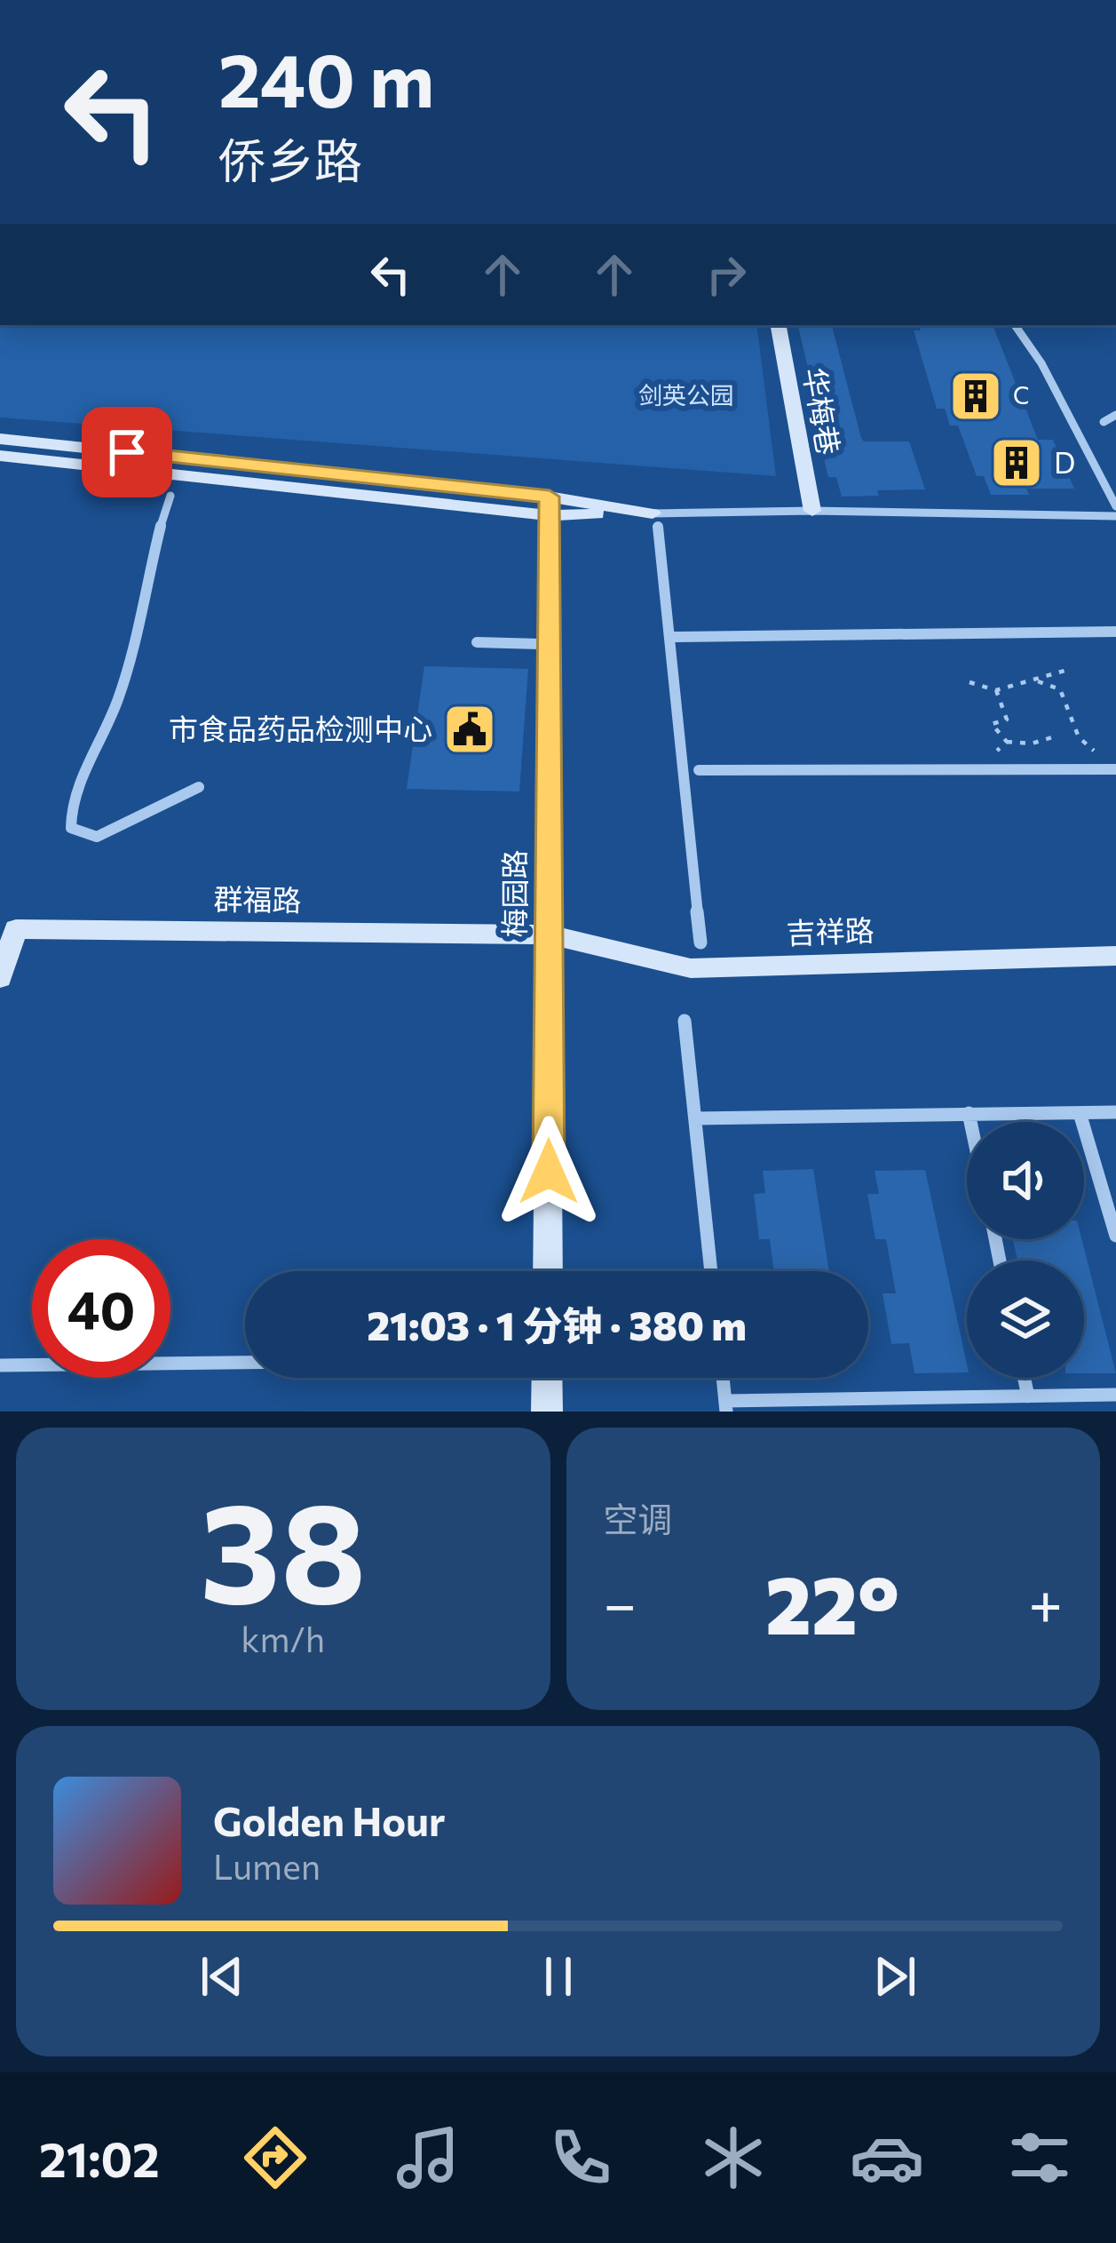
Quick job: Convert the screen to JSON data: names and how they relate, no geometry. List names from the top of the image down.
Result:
{
  "streets": {
    "street": [
      "华梅巷",
      "梅园路",
      "群福路",
      "吉祥路"
    ]
  },
  "crossings": [
    ["梅园路", "群福路"],
    ["梅园路", "吉祥路"],
    ["群福路", "吉祥路"]
  ],
  "parks": ["剑英公园"],
  "places": {
    "building": ["C", "D"],
    "public building": ["市食品药品检测中心"]
  },
  "page": {
    "turn": ["240 m", "侨乡路"],
    "limit": "40",
    "trip": "21:03 · 1 分钟 · 380 m",
    "tile": [
      ["38", "km/h"],
      "空调"
    ],
    "heat": ["−", "22°", "+"],
    "song": ["Golden Hour", "Lumen"],
    "tabs": "21:02"
  }
}
